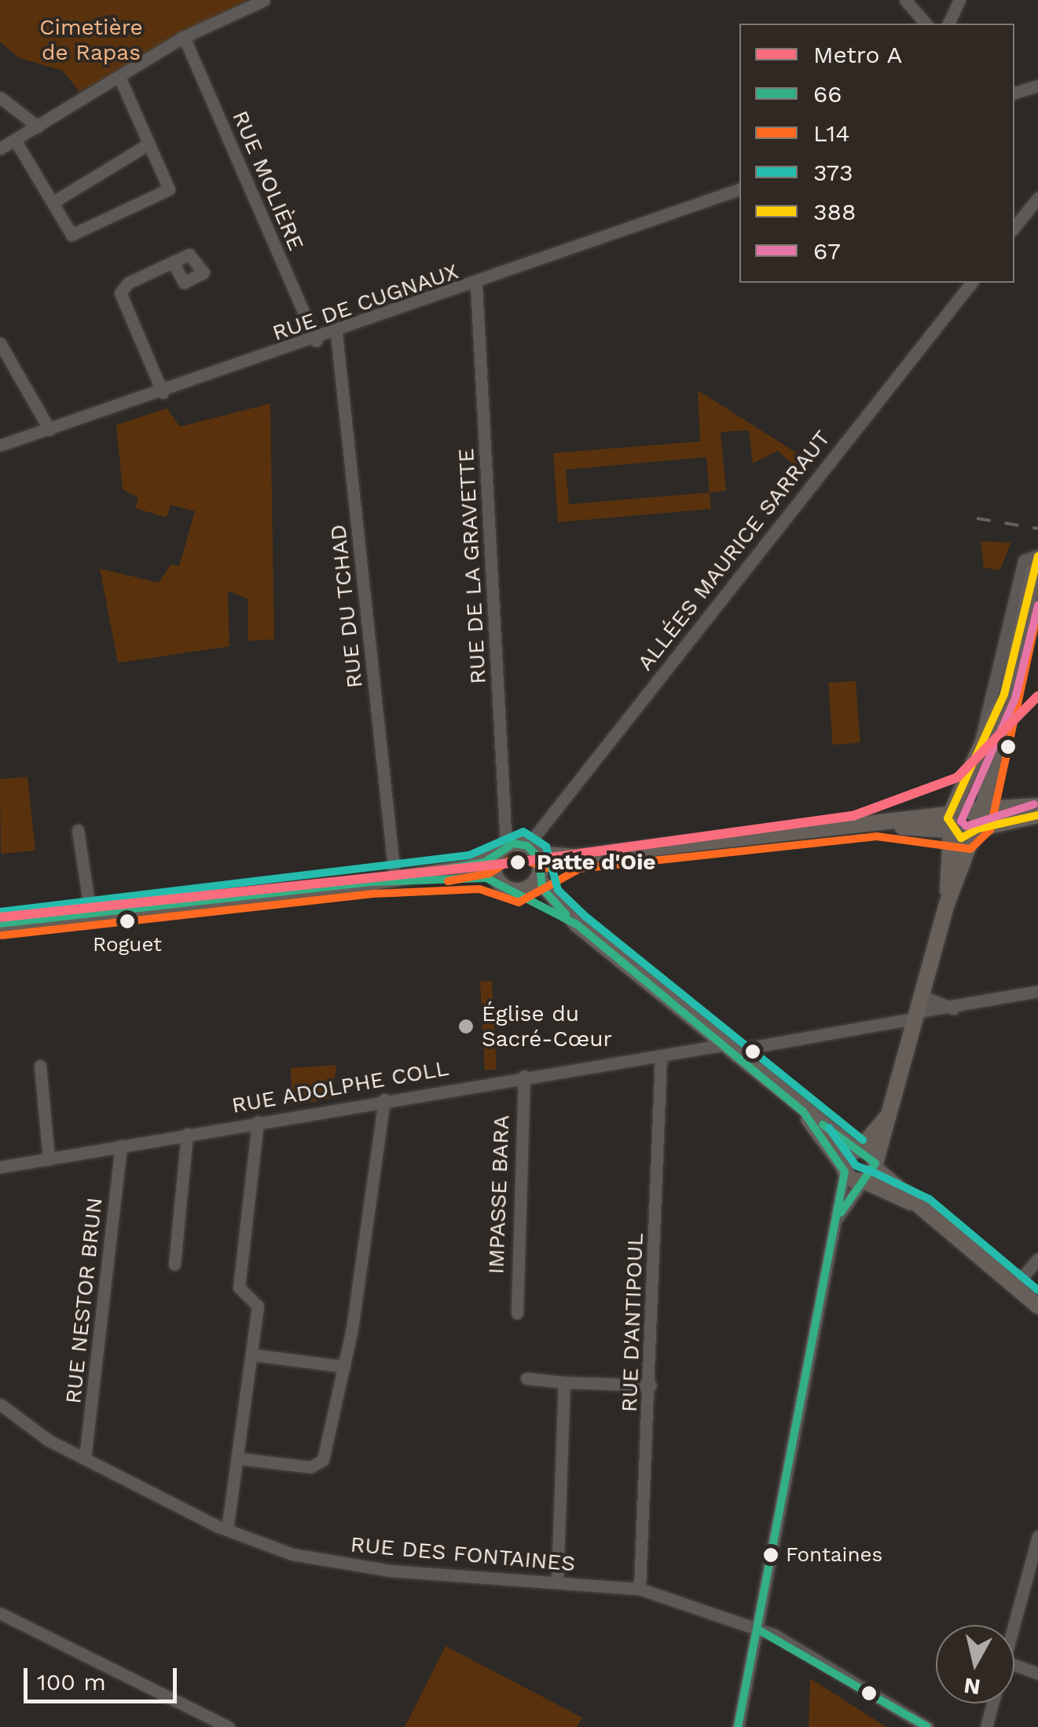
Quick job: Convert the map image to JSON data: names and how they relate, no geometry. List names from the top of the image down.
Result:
{
  "streets": {
    "street": [
      "RUE MOLIÈRE",
      "RUE DE CUGNAUX",
      "ALLÉES MAURICE SARRAUT",
      "RUE DE LA GRAVETTE",
      "RUE DU TCHAD",
      "RUE ADOLPHE COLL",
      "IMPASSE BARA",
      "RUE NESTOR BRUN",
      "RUE D'ANTIPOUL",
      "RUE DES FONTAINES"
    ]
  },
  "crossings": [
    ["RUE MOLIÈRE", "RUE DE CUGNAUX"],
    ["RUE DE CUGNAUX", "RUE DE LA GRAVETTE"],
    ["RUE DE CUGNAUX", "RUE DU TCHAD"],
    ["RUE ADOLPHE COLL", "IMPASSE BARA"],
    ["RUE ADOLPHE COLL", "RUE NESTOR BRUN"],
    ["RUE ADOLPHE COLL", "RUE D'ANTIPOUL"],
    ["RUE NESTOR BRUN", "RUE DES FONTAINES"],
    ["RUE D'ANTIPOUL", "RUE DES FONTAINES"]
  ],
  "parks": ["Cimetière de Rapas"],
  "places": [
    "Patte d'Oie",
    "Roguet",
    "Église du Sacré-Cœur",
    "Fontaines"
  ],
  "lines": [
    "transit line 388",
    "transit line 67",
    "transit line L14",
    "metro line A",
    "transit line 373",
    "transit line 66"
  ],
  "legend": [
    "Metro A",
    "66",
    "L14",
    "373",
    "388",
    "67"
  ],
  "scale_bar": "100 m",
  "north": "bottom"
}
